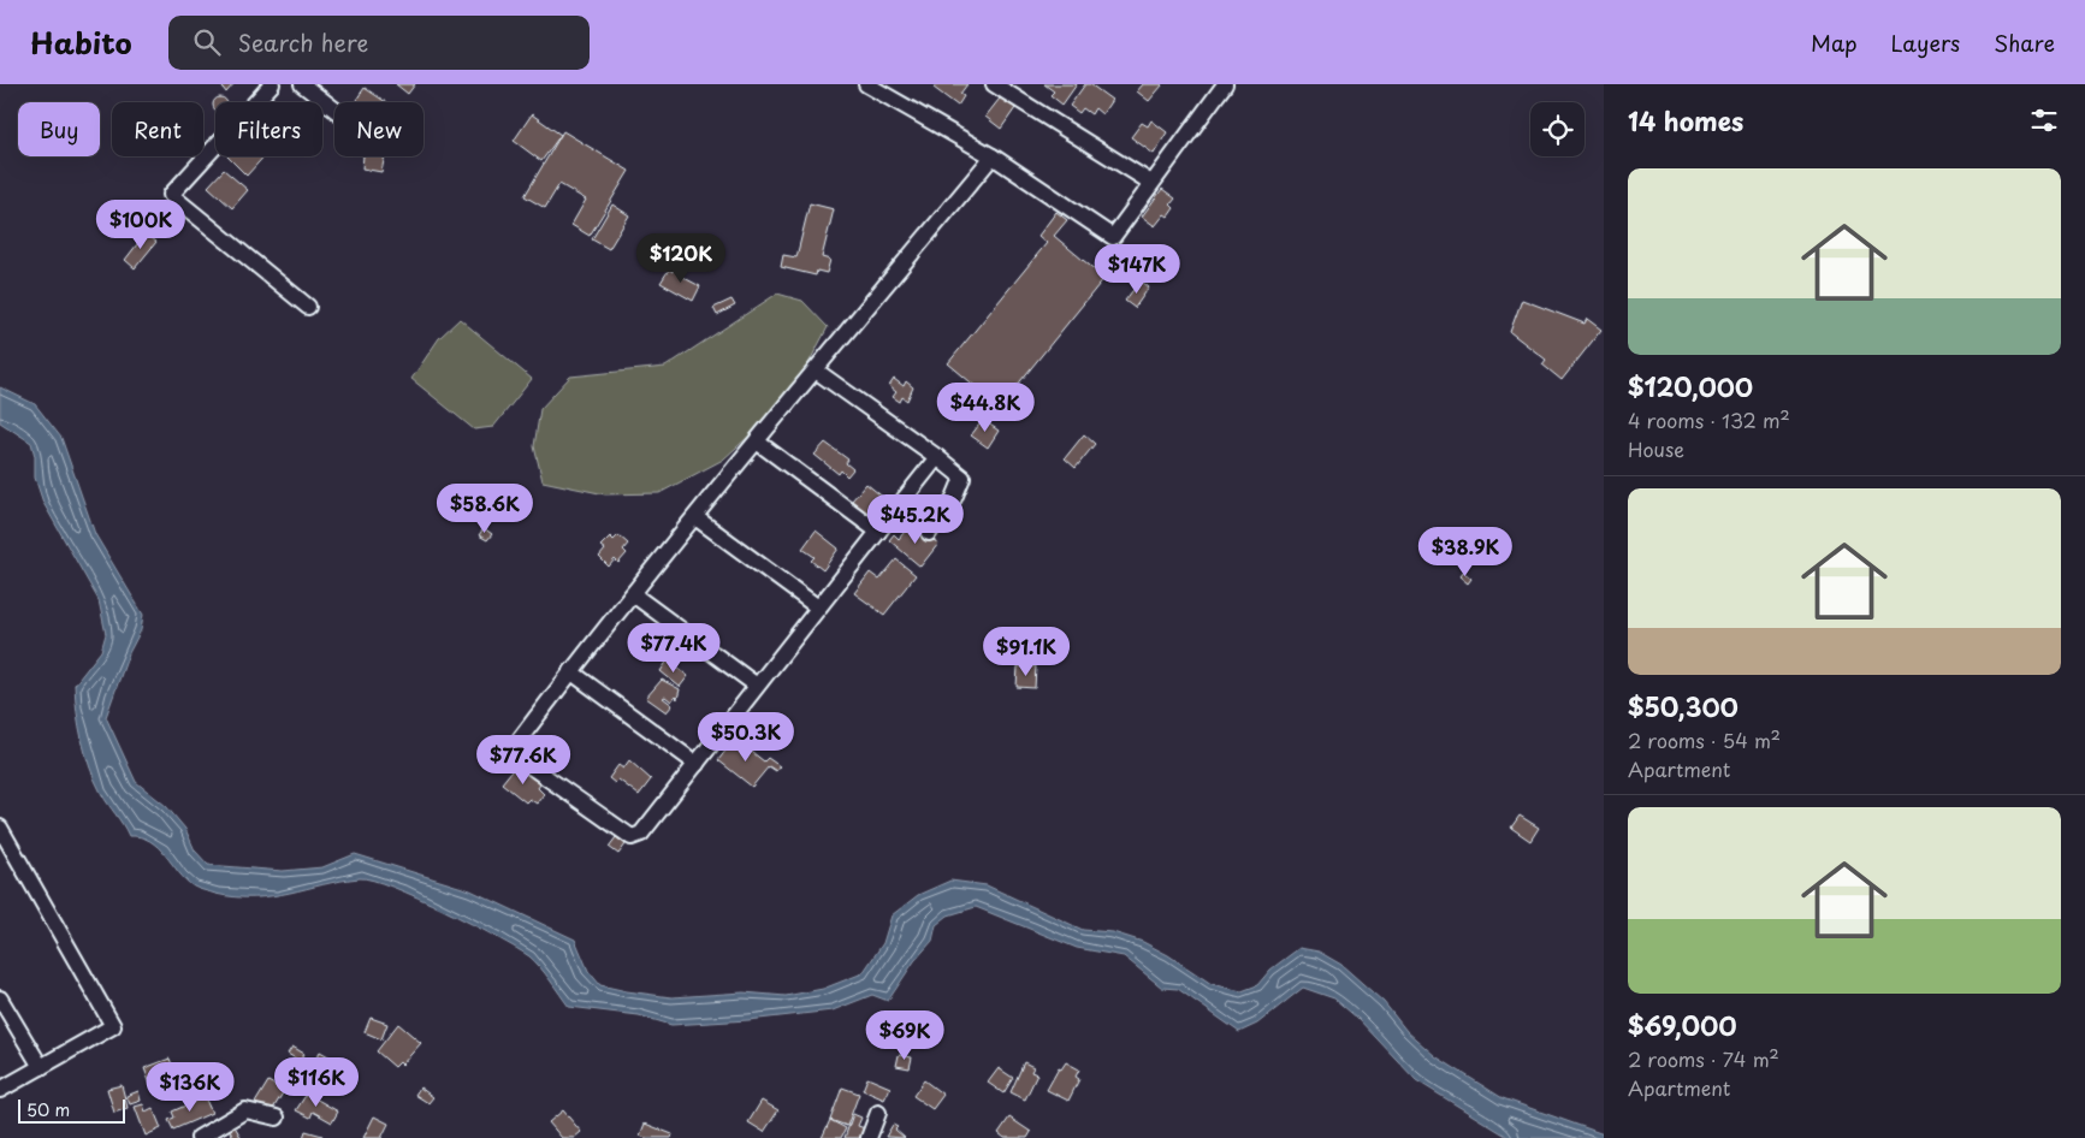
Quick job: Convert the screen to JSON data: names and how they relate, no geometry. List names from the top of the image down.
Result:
{
  "scale_bar": "50 m",
  "page": {
    "header": "Habito",
    "search": "Search here",
    "nav": ["Map", "Layers", "Share"],
    "heading": "14 homes",
    "chip": [
      "Buy",
      "Rent",
      "Filters",
      "New"
    ],
    "list": [
      {
        "name": "$120,000",
        "note": "4 rooms · 132 m² · House"
      },
      {
        "name": "$50,300",
        "note": "2 rooms · 54 m² · Apartment"
      },
      {
        "name": "$69,000",
        "note": "2 rooms · 74 m² · Apartment"
      }
    ],
    "price": [
      "$100K",
      "$120K",
      "$147K",
      "$44.8K",
      "$58.6K",
      "$45.2K",
      "$38.9K",
      "$77.4K",
      "$91.1K",
      "$50.3K",
      "$77.6K",
      "$69K",
      "$116K",
      "$136K"
    ],
    "scale": "50 m"
  }
}
